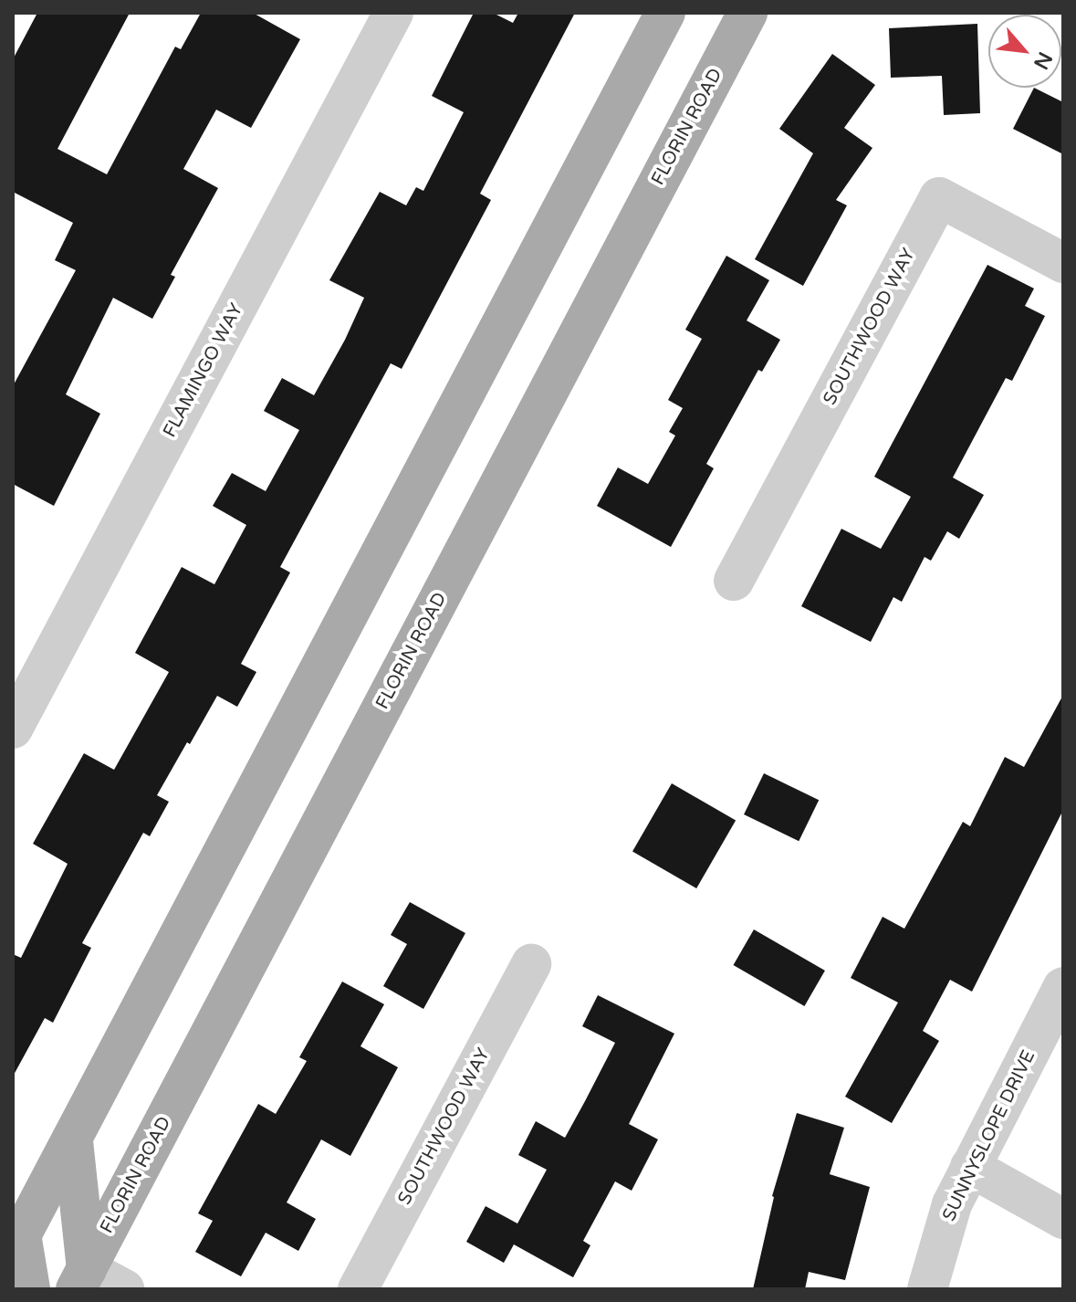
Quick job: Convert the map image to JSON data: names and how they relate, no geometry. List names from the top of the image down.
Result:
{
  "streets": {
    "main road": ["FLORIN ROAD"],
    "street": ["SOUTHWOOD WAY", "FLAMINGO WAY", "SUNNYSLOPE DRIVE"]
  },
  "north": "bottom right"
}
